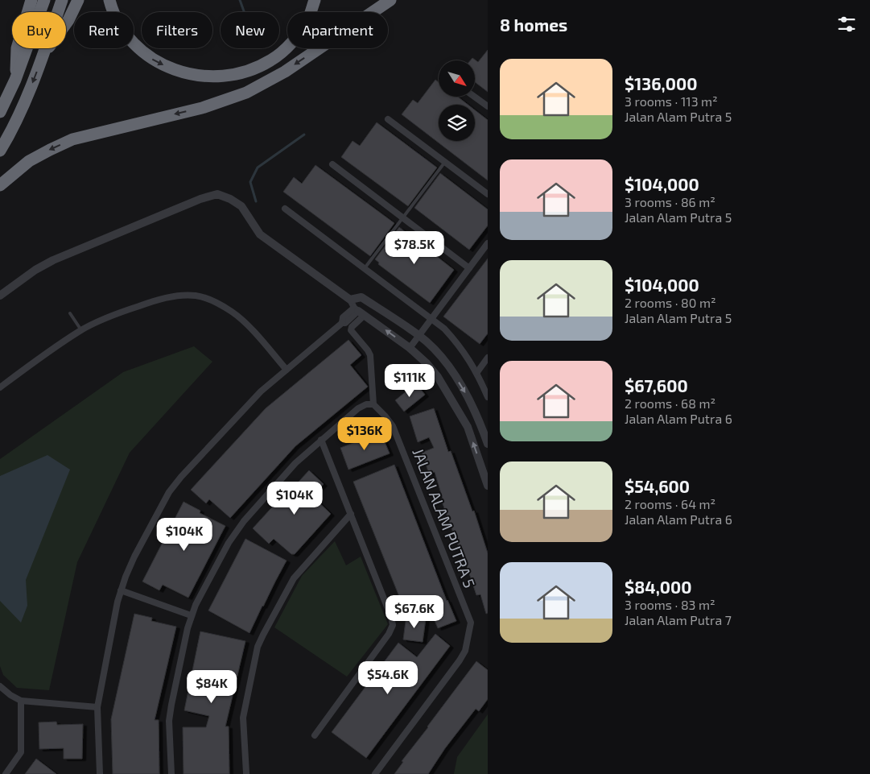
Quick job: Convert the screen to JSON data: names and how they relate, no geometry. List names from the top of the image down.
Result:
{
  "streets": {
    "street": ["JALAN ALAM PUTRA 5"]
  },
  "north": "bottom right",
  "page": {
    "heading": "8 homes",
    "chip": [
      "Buy",
      "Rent",
      "Filters",
      "New",
      "Apartment"
    ],
    "list": [
      {
        "name": "$136,000",
        "note": "3 rooms · 113 m² · Jalan Alam Putra 5"
      },
      {
        "name": "$104,000",
        "note": "3 rooms · 86 m² · Jalan Alam Putra 5"
      },
      {
        "name": "$104,000",
        "note": "2 rooms · 80 m² · Jalan Alam Putra 5"
      },
      {
        "name": "$67,600",
        "note": "2 rooms · 68 m² · Jalan Alam Putra 6"
      },
      {
        "name": "$54,600",
        "note": "2 rooms · 64 m² · Jalan Alam Putra 6"
      },
      {
        "name": "$84,000",
        "note": "3 rooms · 83 m² · Jalan Alam Putra 7"
      }
    ],
    "price": [
      "$78.5K",
      "$111K",
      "$136K",
      "$104K",
      "$104K",
      "$67.6K",
      "$54.6K",
      "$84K"
    ]
  }
}
